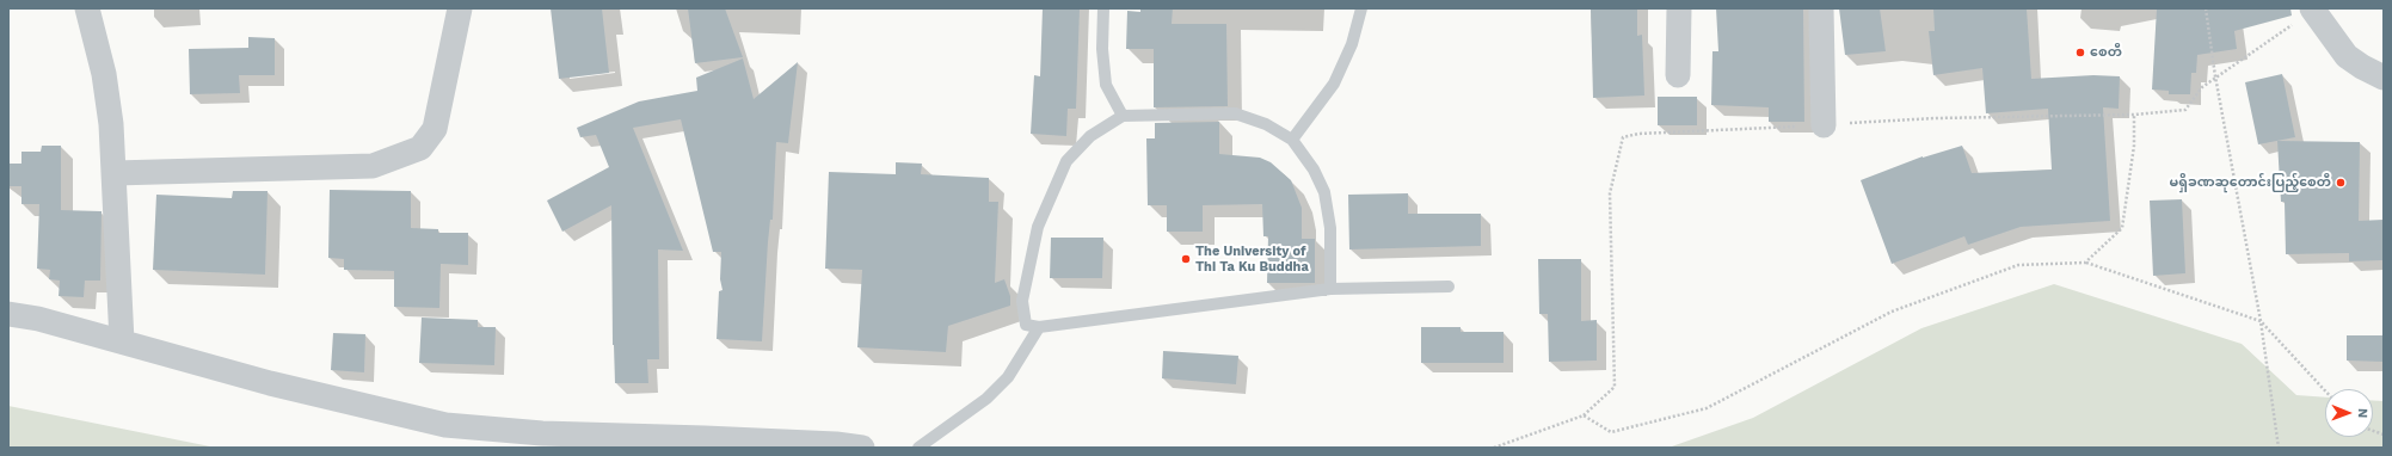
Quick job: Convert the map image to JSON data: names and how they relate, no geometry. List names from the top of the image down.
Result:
{
  "places": ["စေတီ", "မရှိခဏဆုတောင်းပြည့်စေတီ", "The University of Thi Ta Ku Buddha"],
  "north": "right"
}
